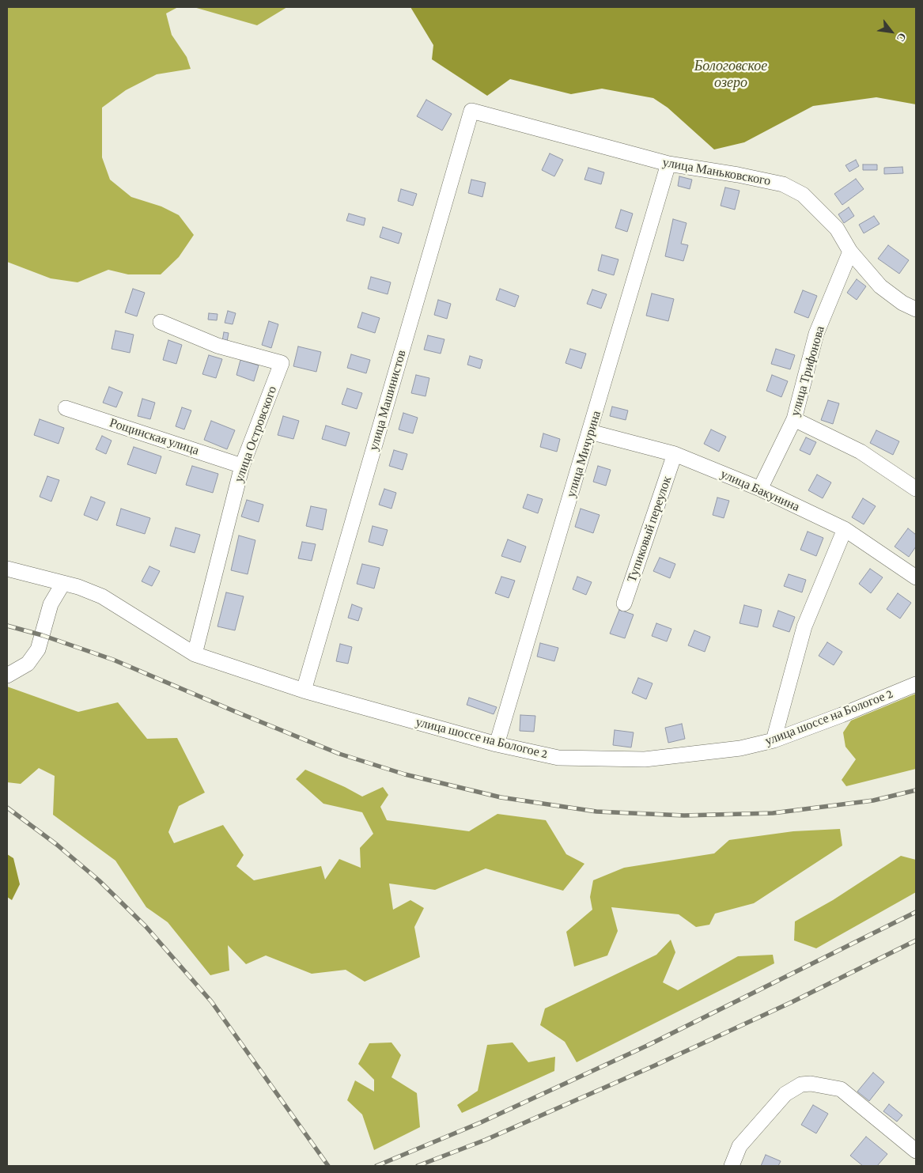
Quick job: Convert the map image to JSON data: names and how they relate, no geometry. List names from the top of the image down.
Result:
{
  "streets": {
    "street": [
      "улица Маньковского",
      "улица Трифонова",
      "улица Машинистов",
      "улица Островского",
      "Рощинская улица",
      "улица Мичурина",
      "улица Бакунина",
      "Тупиковый переулок",
      "улица шоссе на Бологое 2"
    ]
  },
  "crossings": [
    ["улица Маньковского", "улица Трифонова"],
    ["улица Маньковского", "улица Машинистов"],
    ["улица Маньковского", "улица Мичурина"],
    ["улица Трифонова", "улица Бакунина"],
    ["улица Машинистов", "улица шоссе на Бологое 2"],
    ["улица Островского", "Рощинская улица"],
    ["улица Островского", "улица шоссе на Бологое 2"],
    ["улица Мичурина", "улица Бакунина"],
    ["улица Мичурина", "улица шоссе на Бологое 2"],
    ["улица Бакунина", "Тупиковый переулок"]
  ],
  "water": ["Бологовское озеро"],
  "north": "bottom right"
}
